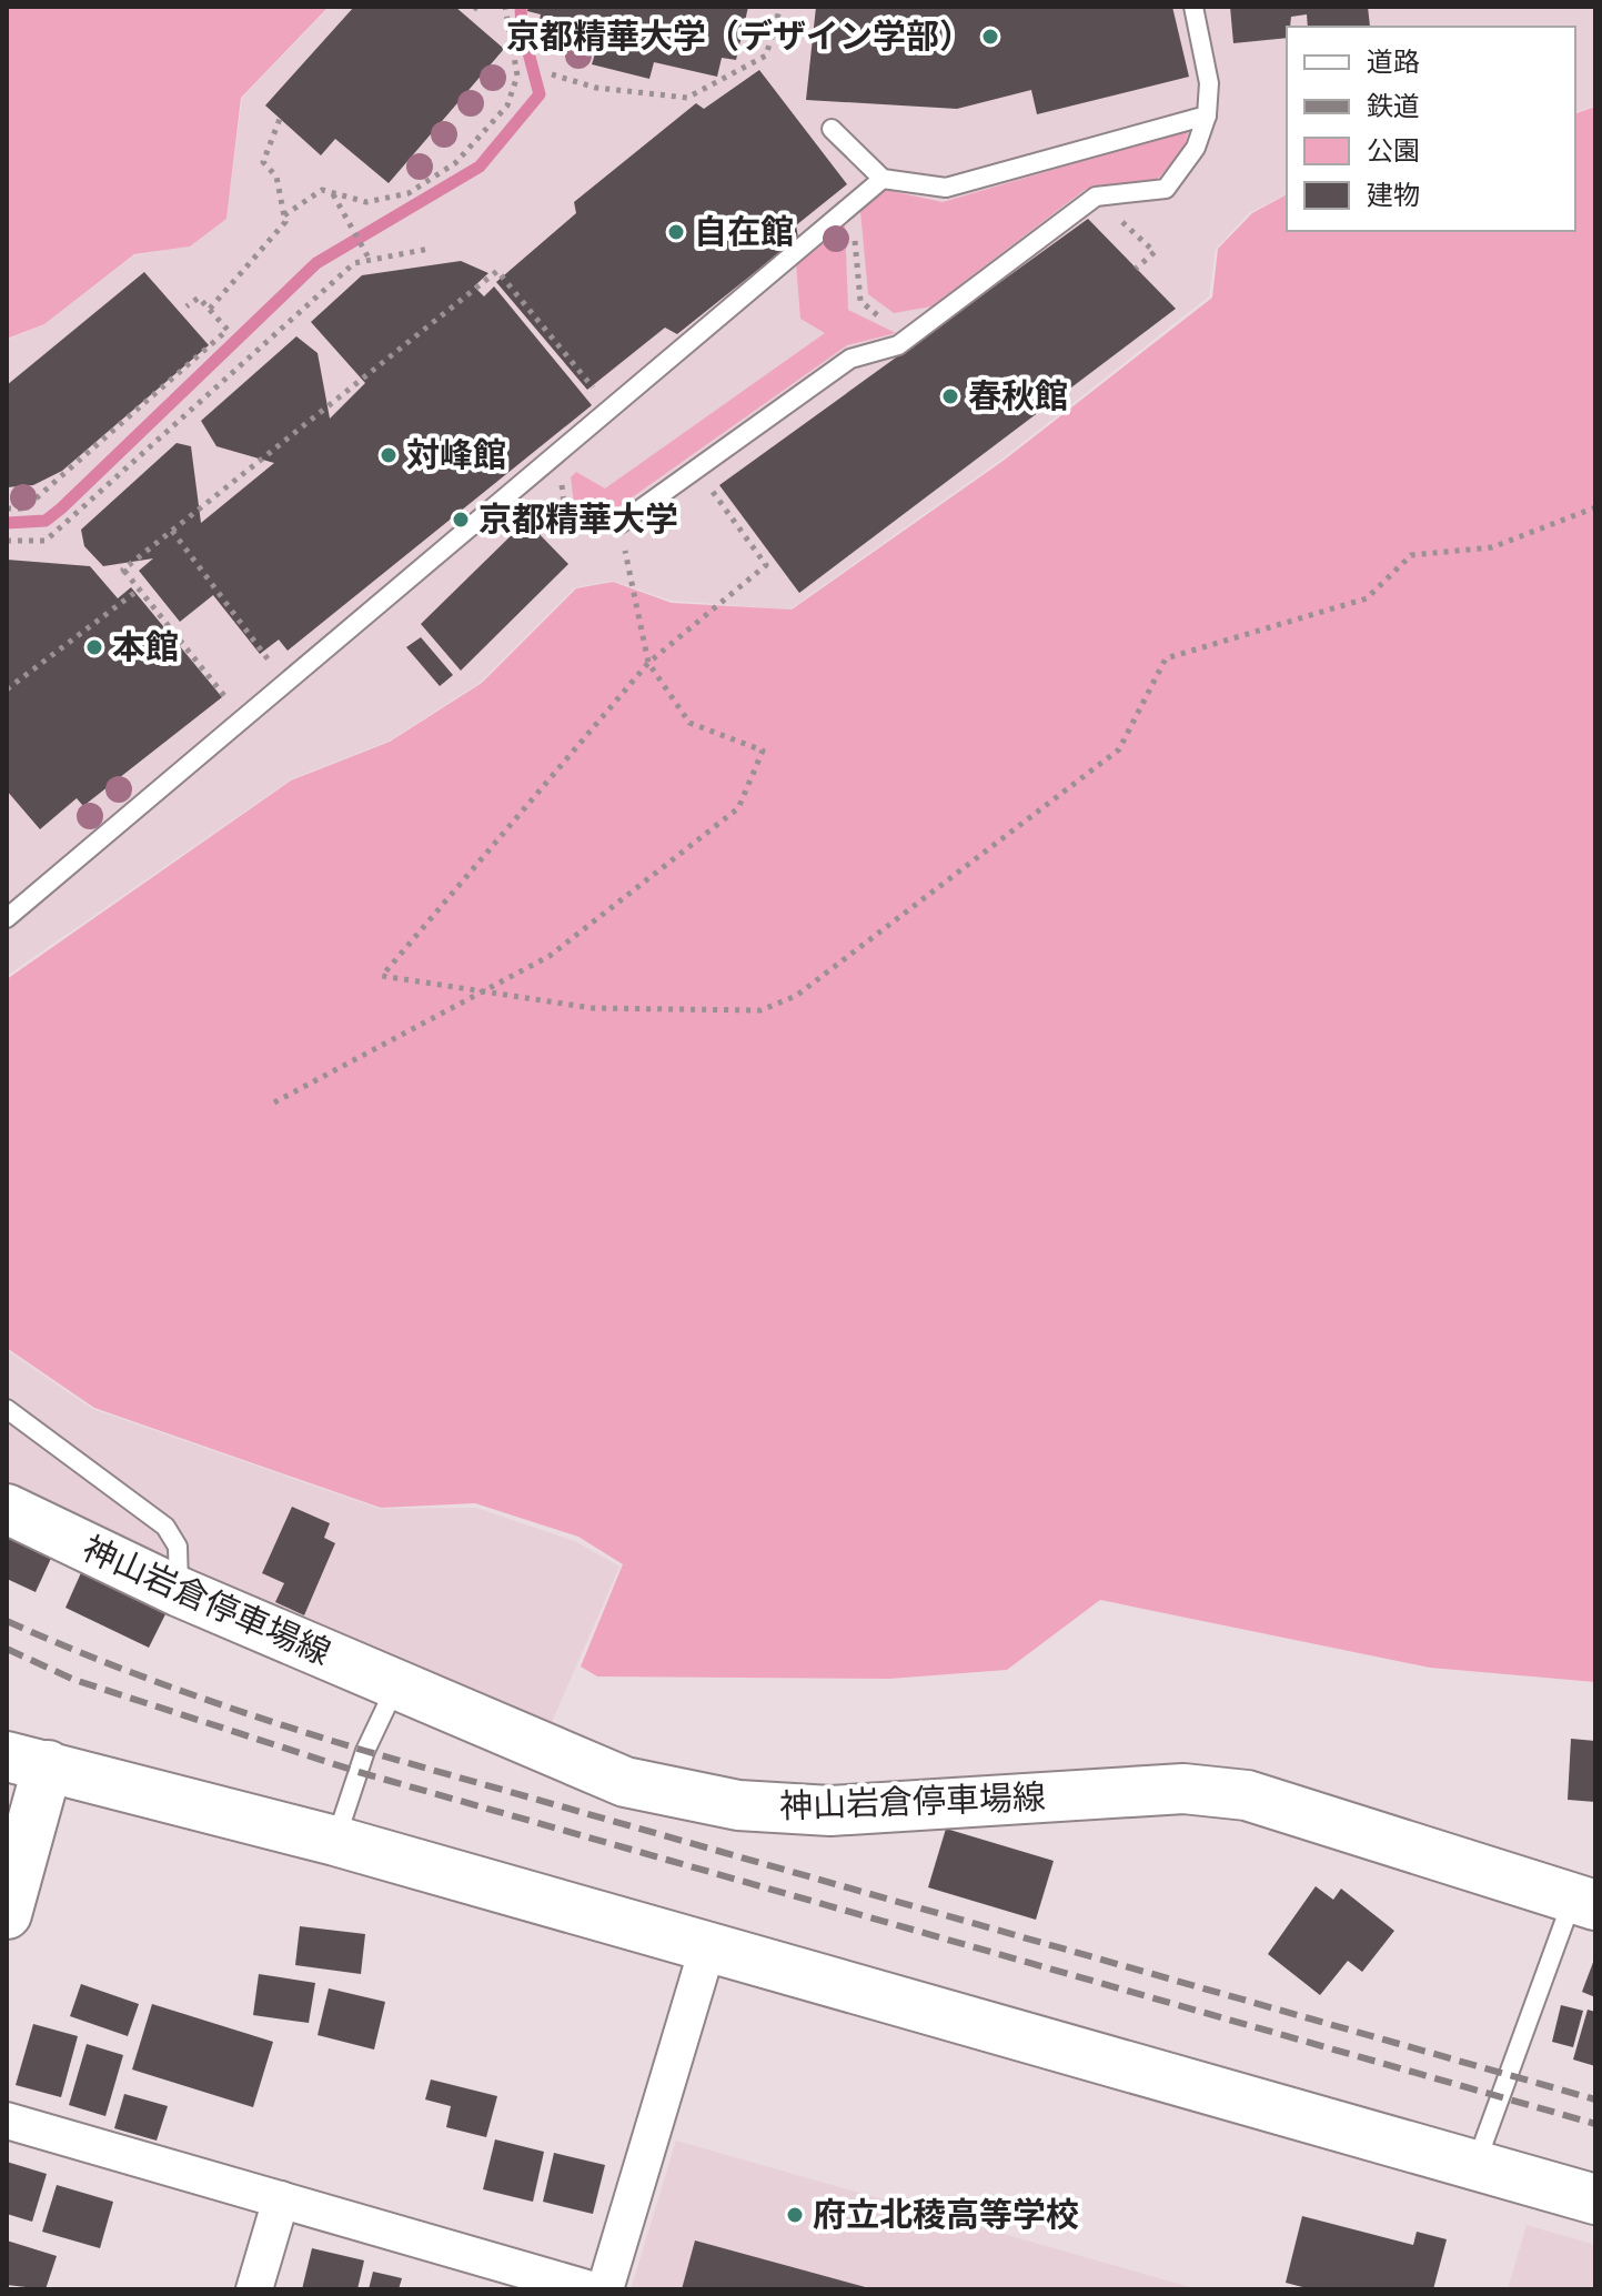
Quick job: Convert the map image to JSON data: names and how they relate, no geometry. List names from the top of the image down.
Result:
{
  "streets": {
    "street": ["神山岩倉停車場線"]
  },
  "places": [
    "京都精華大学（デザイン学部）",
    "自在館",
    "春秋館",
    "対峰館",
    "京都精華大学",
    "本館",
    "府立北稜高等学校"
  ],
  "legend": [
    "道路",
    "鉄道",
    "公園",
    "建物"
  ]
}
